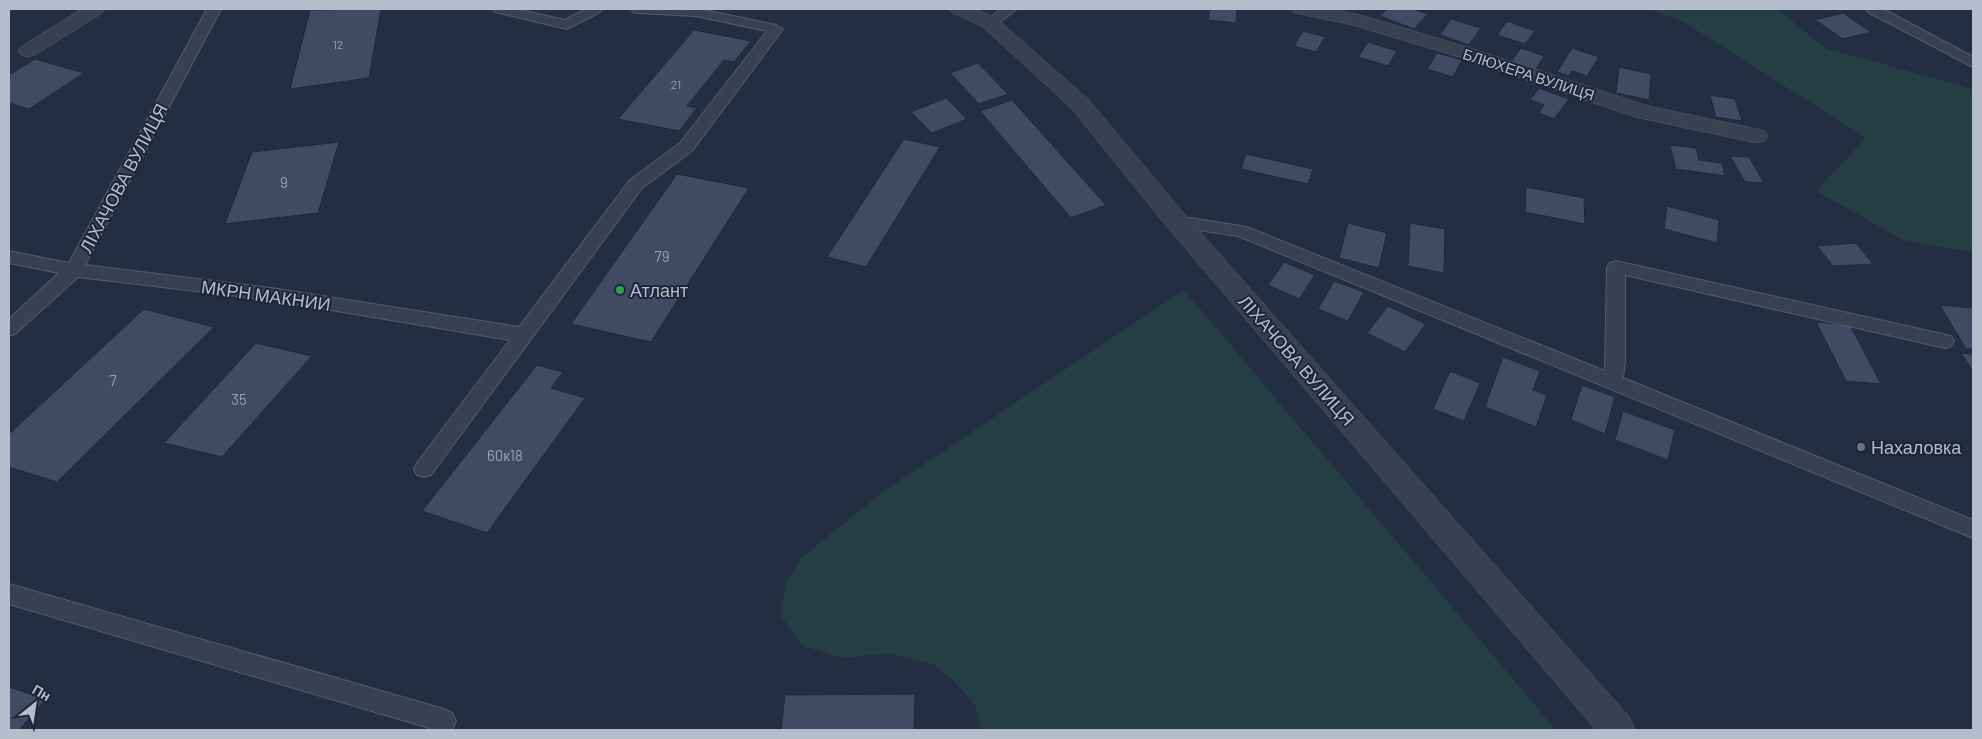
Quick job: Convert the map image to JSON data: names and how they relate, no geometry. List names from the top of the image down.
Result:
{
  "streets": {
    "street": ["БЛЮХЕРА ВУЛИЦЯ", "ЛІХАЧОВА ВУЛИЦЯ"],
    "lane": ["МКРН МАКНИИ"]
  },
  "crossings": [
    ["ЛІХАЧОВА ВУЛИЦЯ", "МКРН МАКНИИ"]
  ],
  "places": ["Атлант", "Нахаловка"],
  "house_numbers": [
    "12",
    "21",
    "9",
    "79",
    "7",
    "35",
    "60к18"
  ],
  "north": "top right"
}
